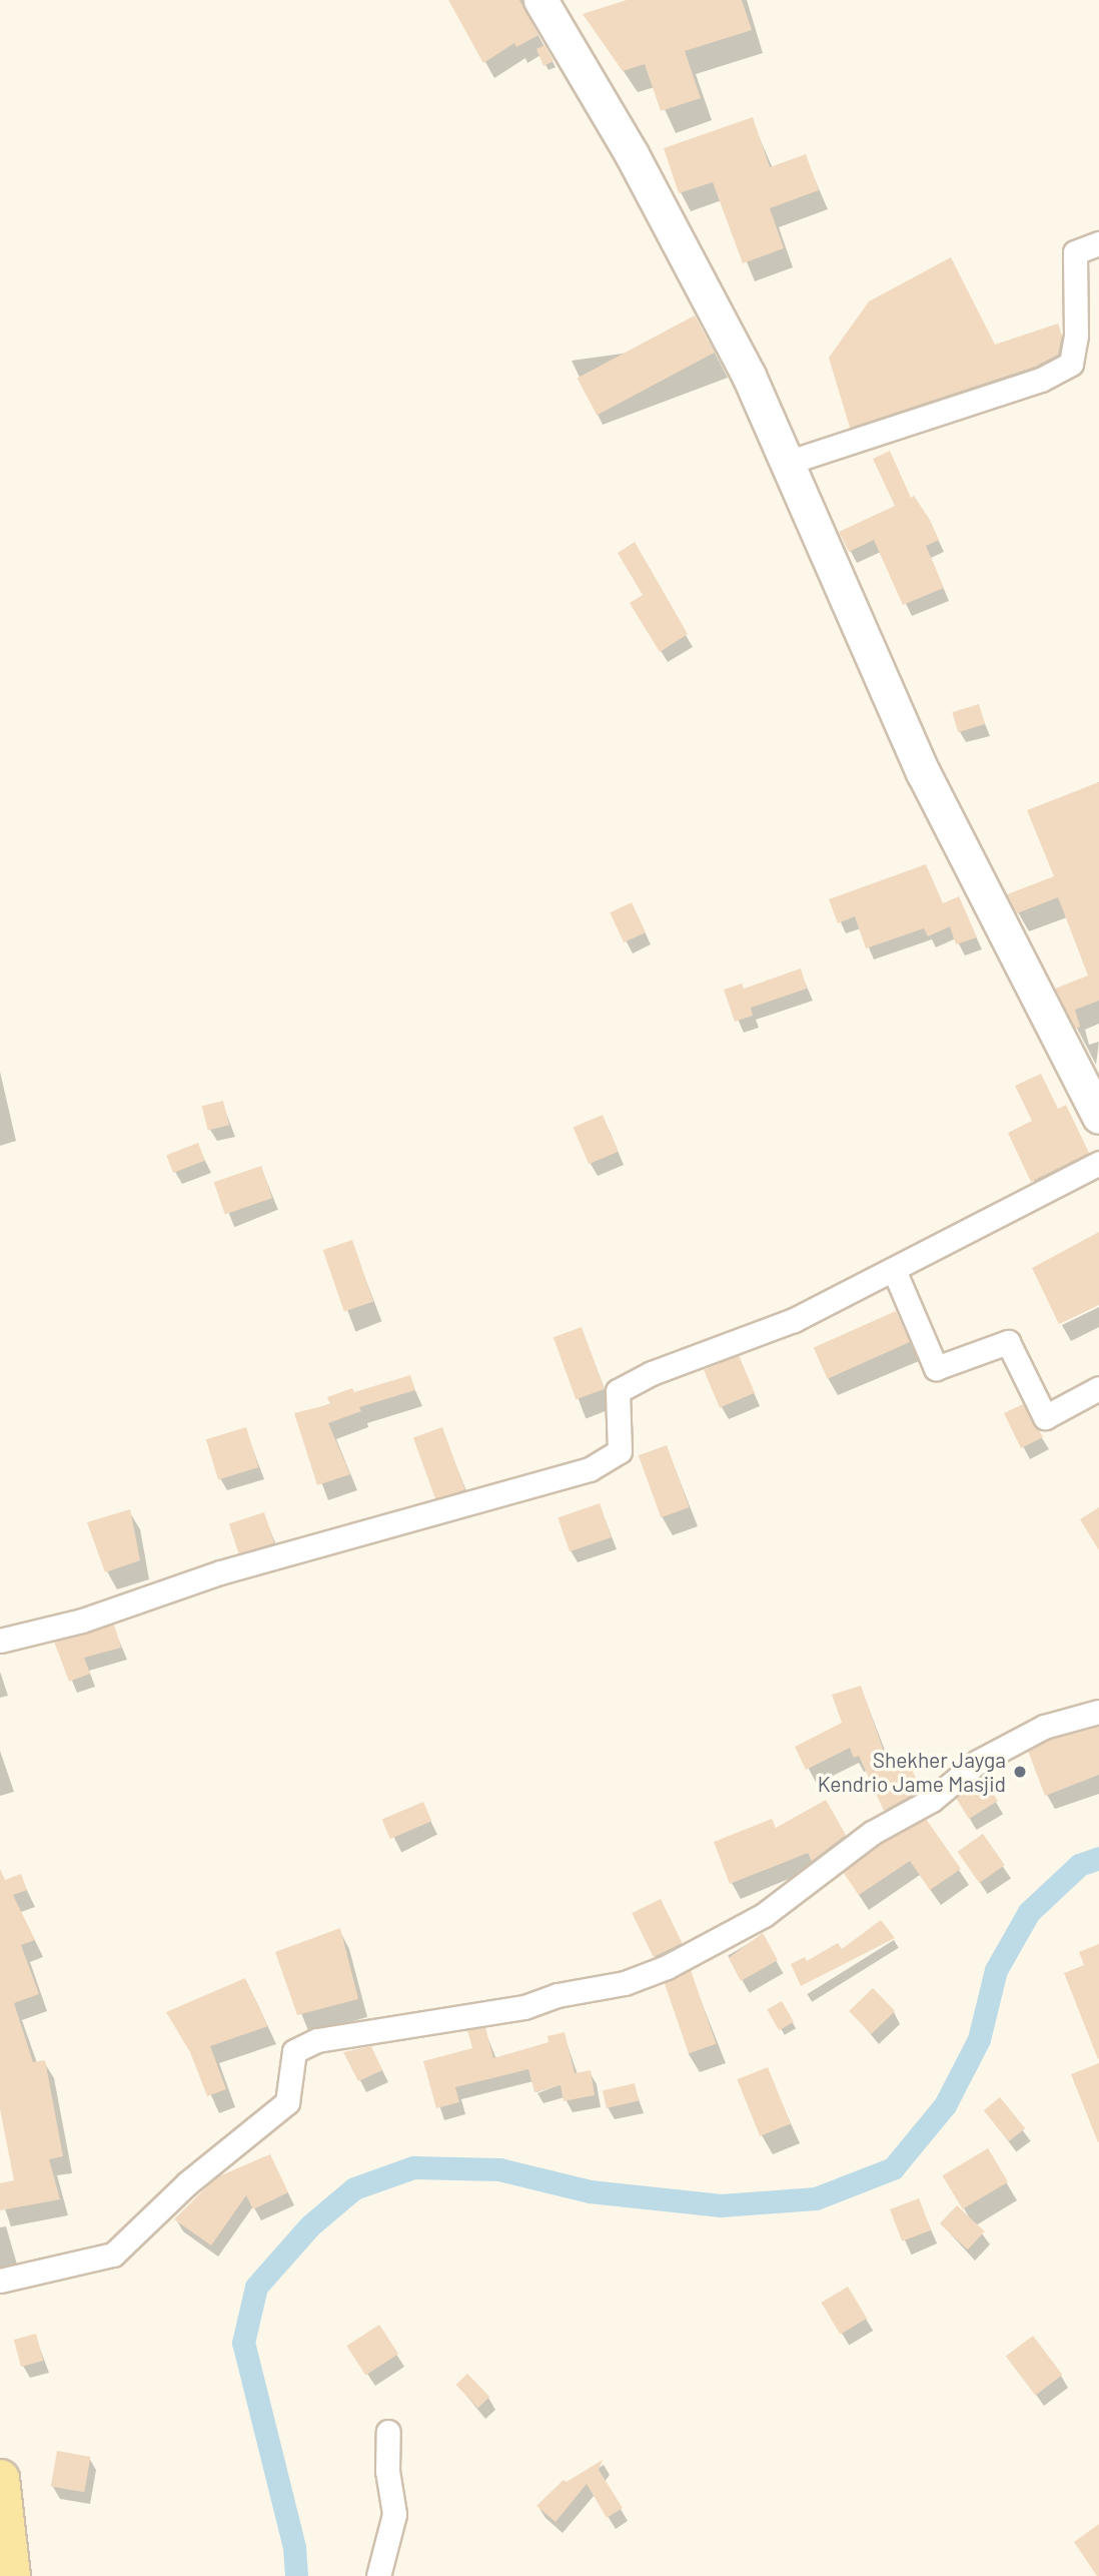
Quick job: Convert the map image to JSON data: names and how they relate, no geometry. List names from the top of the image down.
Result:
{
  "places": ["Shekher Jayga Kendrio Jame Masjid"]
}
